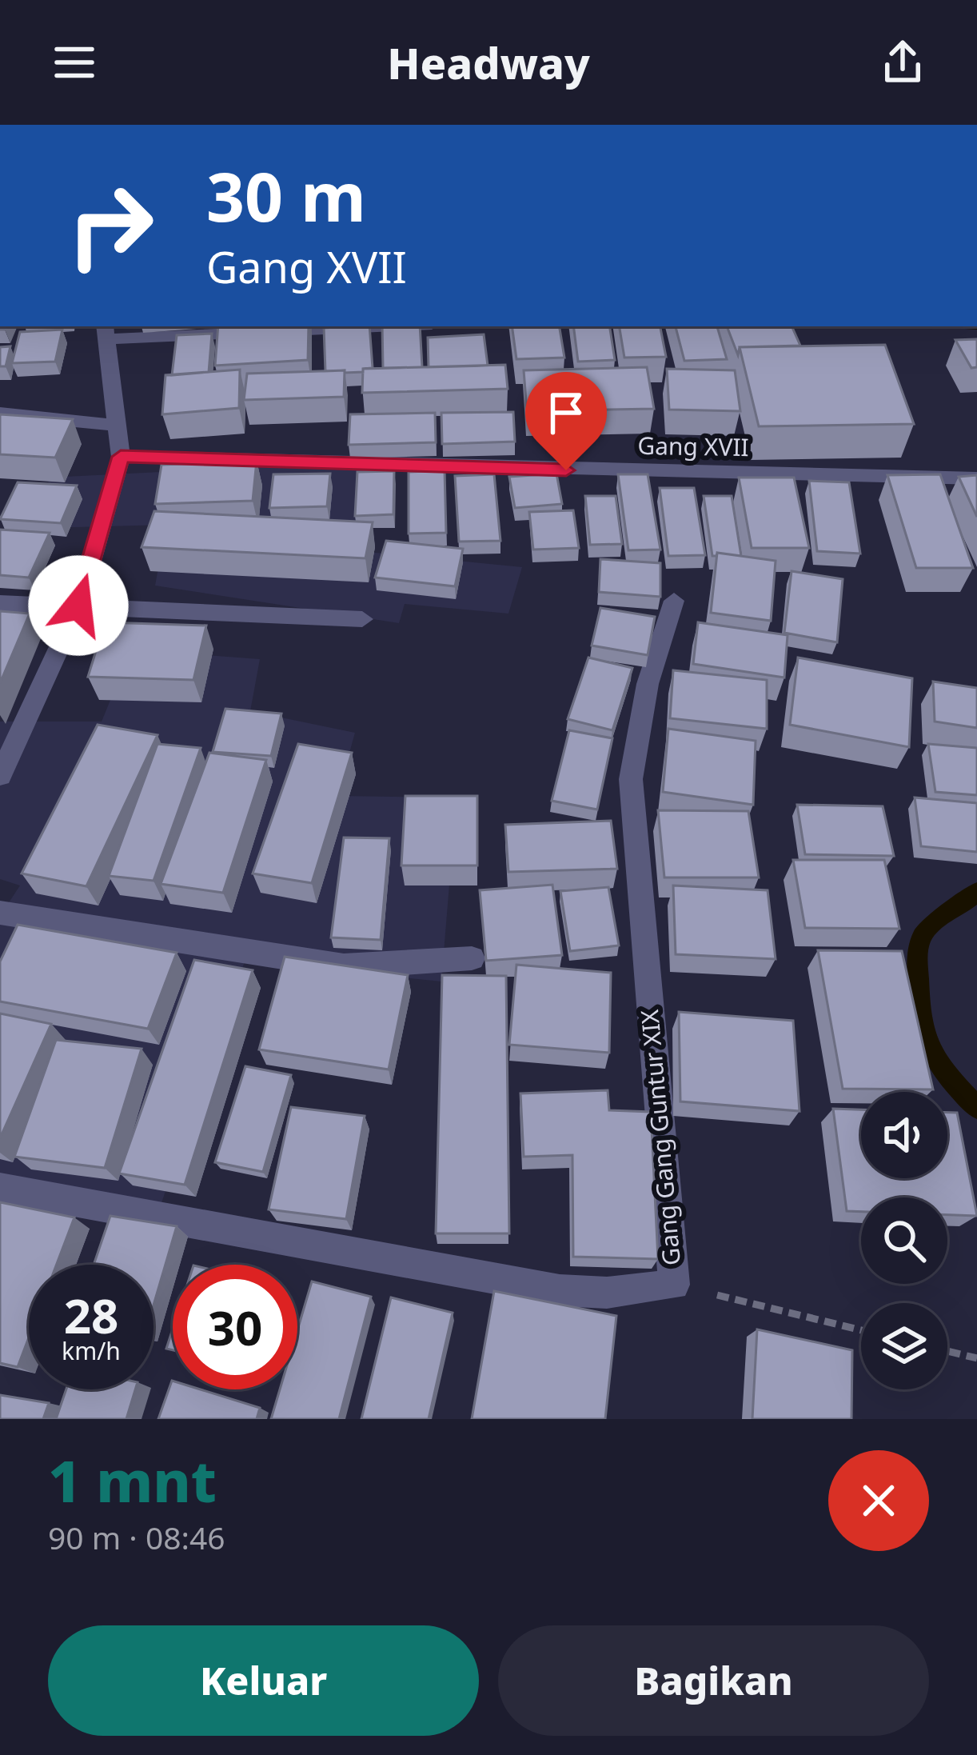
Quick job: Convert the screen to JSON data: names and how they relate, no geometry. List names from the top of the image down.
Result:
{
  "streets": {
    "street": ["Gang XVII", "Gang Gang Guntur XIX"]
  },
  "page": {
    "header": "Headway",
    "turn": ["30 m", "Gang XVII"],
    "speed": "28 km/h",
    "limit": "30",
    "heading": ["1 mnt", "90 m · 08:46"],
    "buttons": ["Keluar", "Bagikan"]
  }
}
